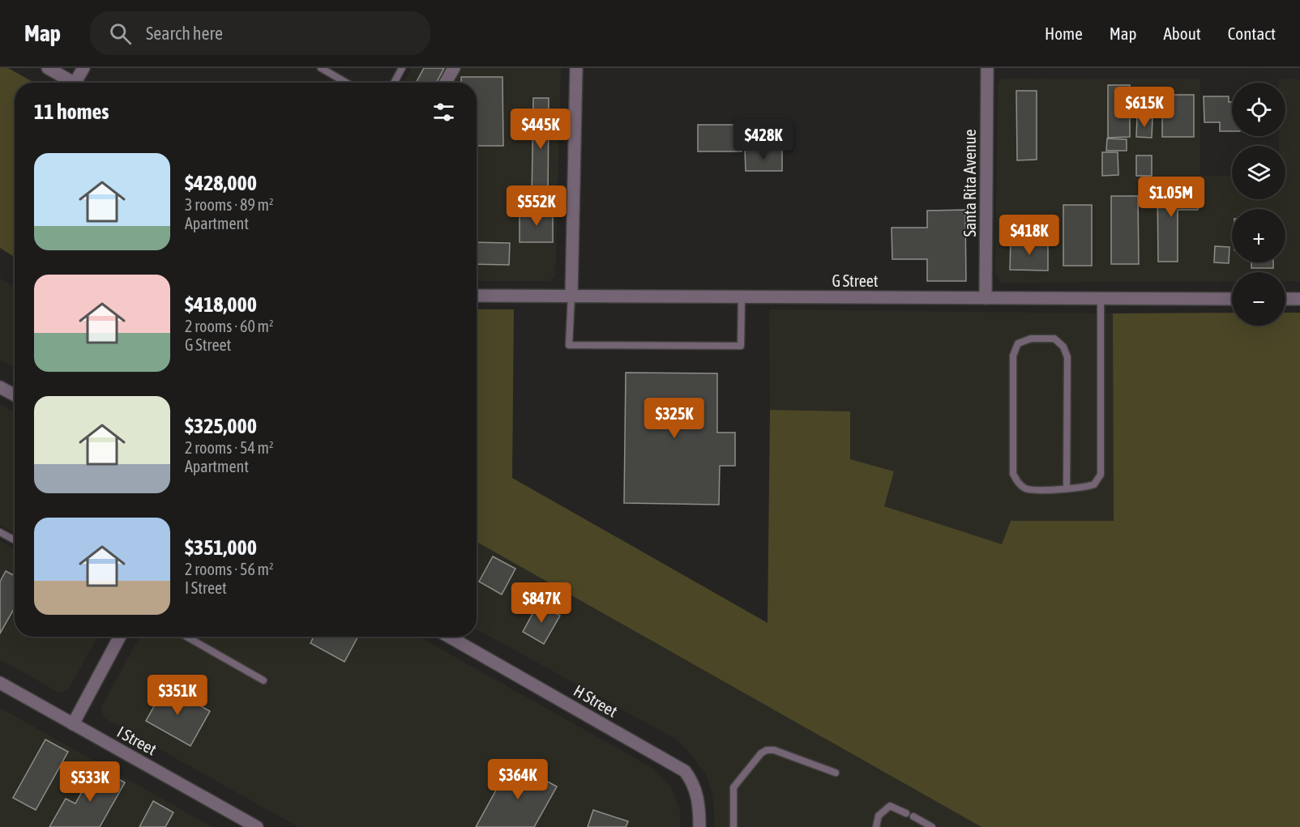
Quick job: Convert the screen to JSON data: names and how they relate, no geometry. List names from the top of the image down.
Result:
{
  "streets": {
    "street": [
      "Santa Rita Avenue",
      "G Street",
      "H Street",
      "I Street"
    ]
  },
  "crossings": [
    ["Santa Rita Avenue", "G Street"]
  ],
  "page": {
    "header": "Map",
    "search": "Search here",
    "nav": [
      "Home",
      "Map",
      "About",
      "Contact"
    ],
    "map_buttons": ["+", "−"],
    "heading": "11 homes",
    "price": [
      "$615K",
      "$445K",
      "$428K",
      "$1.05M",
      "$552K",
      "$418K",
      "$325K",
      "$847K",
      "$351K",
      "$364K",
      "$533K"
    ],
    "list": [
      {
        "name": "$428,000",
        "note": "3 rooms · 89 m² · Apartment"
      },
      {
        "name": "$418,000",
        "note": "2 rooms · 60 m² · G Street"
      },
      {
        "name": "$325,000",
        "note": "2 rooms · 54 m² · Apartment"
      },
      {
        "name": "$351,000",
        "note": "2 rooms · 56 m² · I Street"
      }
    ]
  }
}
